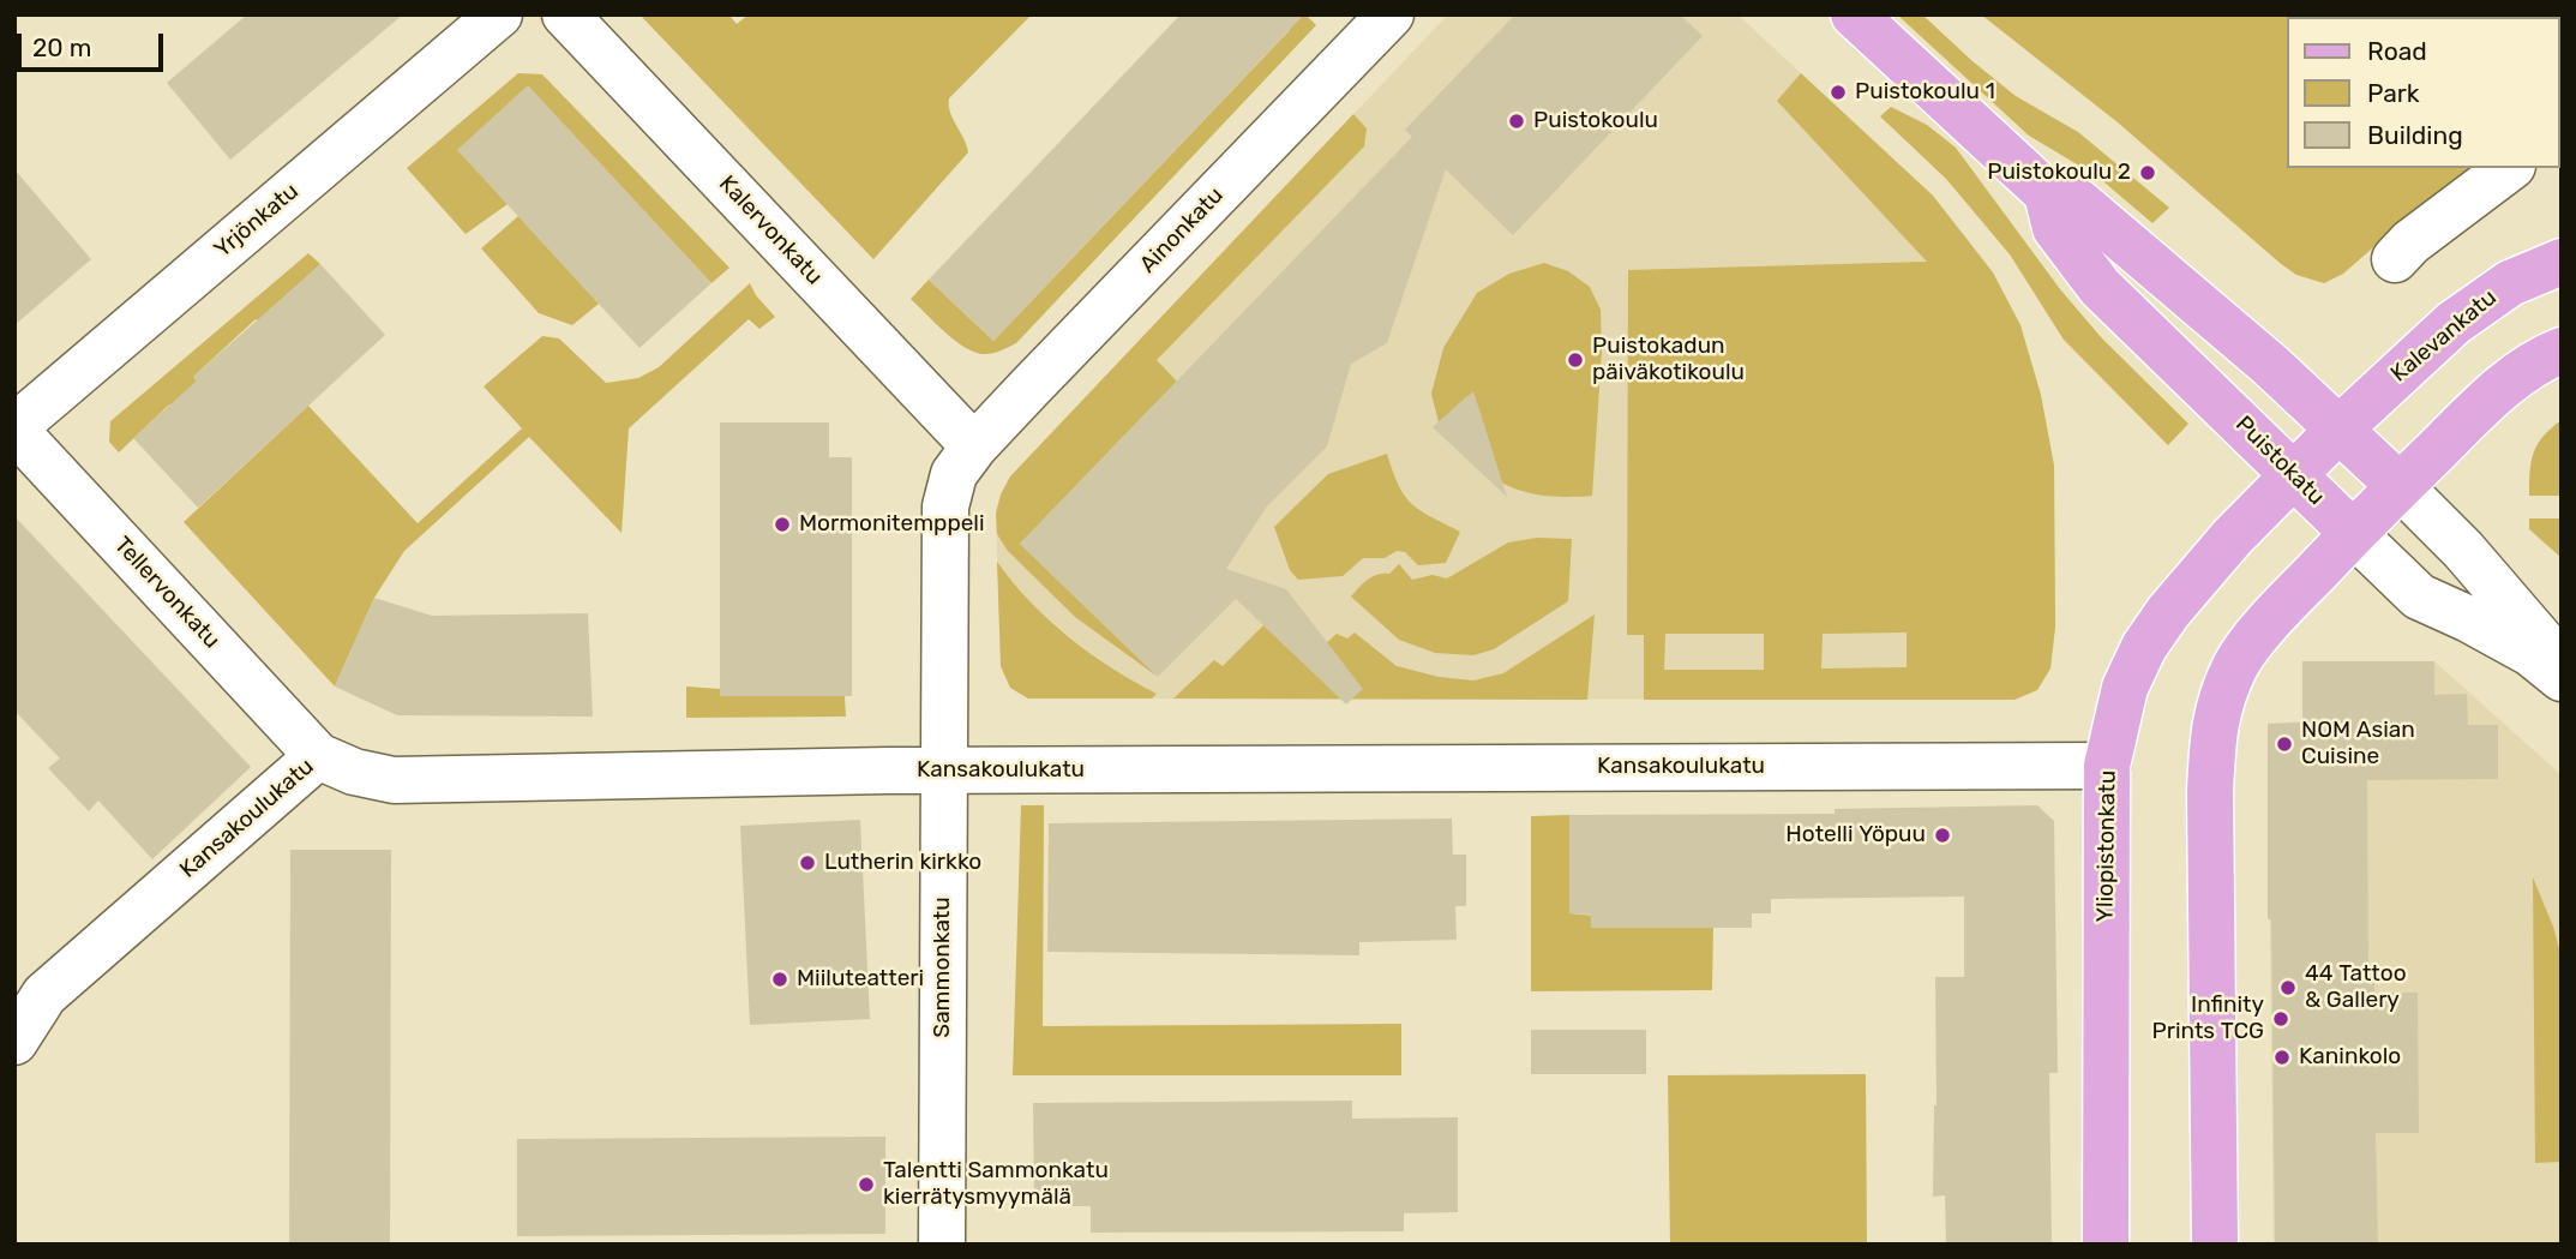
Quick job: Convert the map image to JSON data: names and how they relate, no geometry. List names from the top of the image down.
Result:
{
  "streets": {
    "main road": ["Kalevankatu", "Puistokatu", "Yliopistonkatu"],
    "street": [
      "Yrjönkatu",
      "Kalervonkatu",
      "Ainonkatu",
      "Tellervonkatu",
      "Kansakoulukatu",
      "Sammonkatu"
    ]
  },
  "crossings": [
    ["Yrjönkatu", "Tellervonkatu"],
    ["Kalervonkatu", "Ainonkatu"],
    ["Kalervonkatu", "Sammonkatu"],
    ["Ainonkatu", "Sammonkatu"],
    ["Kalevankatu", "Yliopistonkatu"],
    ["Puistokatu", "Yliopistonkatu"],
    ["Tellervonkatu", "Kansakoulukatu"],
    ["Kansakoulukatu", "Yliopistonkatu"],
    ["Kansakoulukatu", "Sammonkatu"]
  ],
  "places": [
    "Puistokoulu 1",
    "Puistokoulu",
    "Puistokoulu 2",
    "Puistokadun päiväkotikoulu",
    "Mormonitemppeli",
    "NOM Asian Cuisine",
    "Hotelli Yöpuu",
    "Lutherin kirkko",
    "Miiluteatteri",
    "44 Tattoo & Gallery",
    "Infinity Prints TCG",
    "Kaninkolo",
    "Talentti Sammonkatu kierrätysmyymälä"
  ],
  "legend": ["Road", "Park", "Building"],
  "scale_bar": "20 m"
}
